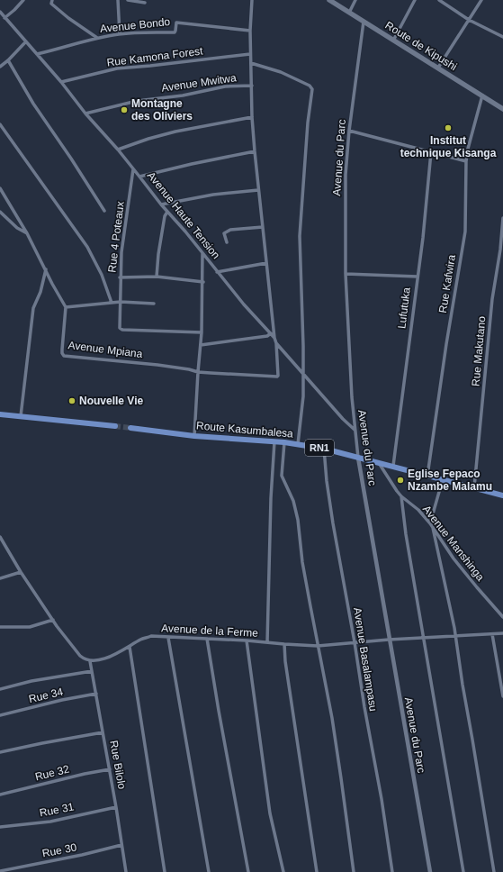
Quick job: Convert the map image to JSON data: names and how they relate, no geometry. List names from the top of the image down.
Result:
{
  "streets": {
    "highway": ["Route Kasumbalesa", "RN1"],
    "main road": ["Route de Kipushi"],
    "street": [
      "Avenue Bondo",
      "Rue Kamona Forest",
      "Avenue Mwitwa",
      "Avenue du Parc",
      "Avenue Haute Tension",
      "Rue 4 Poteaux",
      "Rue Kafwira",
      "Lufutuka",
      "Avenue Mpiana",
      "Rue Makutano",
      "Avenue Manshinga",
      "Avenue de la Ferme",
      "Avenue Basalampasu",
      "Rue 34",
      "Rue Bilolo",
      "Rue 32",
      "Rue 31",
      "Rue 30"
    ]
  },
  "crossings": [
    ["Avenue Bondo", "Avenue Haute Tension"],
    ["Route de Kipushi", "Avenue du Parc"],
    ["Route de Kipushi", "Rue Kafwira"],
    ["Rue Kamona Forest", "Avenue Haute Tension"],
    ["Avenue Mwitwa", "Avenue Haute Tension"],
    ["Avenue du Parc", "Avenue Haute Tension"],
    ["Avenue du Parc", "Route Kasumbalesa"],
    ["Avenue du Parc", "Avenue de la Ferme"],
    ["Avenue Haute Tension", "Rue 4 Poteaux"],
    ["Avenue Haute Tension", "Avenue Mpiana"],
    ["Rue Kafwira", "Route Kasumbalesa"],
    ["Lufutuka", "Route Kasumbalesa"],
    ["Rue Makutano", "Route Kasumbalesa"],
    ["Route Kasumbalesa", "Avenue Manshinga"],
    ["Route Kasumbalesa", "Avenue Basalampasu"],
    ["Avenue de la Ferme", "Avenue Basalampasu"],
    ["Avenue de la Ferme", "Rue Bilolo"],
    ["Rue 34", "Rue Bilolo"],
    ["Rue Bilolo", "Rue 32"],
    ["Rue Bilolo", "Rue 31"],
    ["Rue Bilolo", "Rue 30"]
  ],
  "places": [
    "Montagne des Oliviers",
    "Institut technique Kisanga",
    "Nouvelle Vie",
    "Eglise Fepaco Nzambe Malamu"
  ]
}
